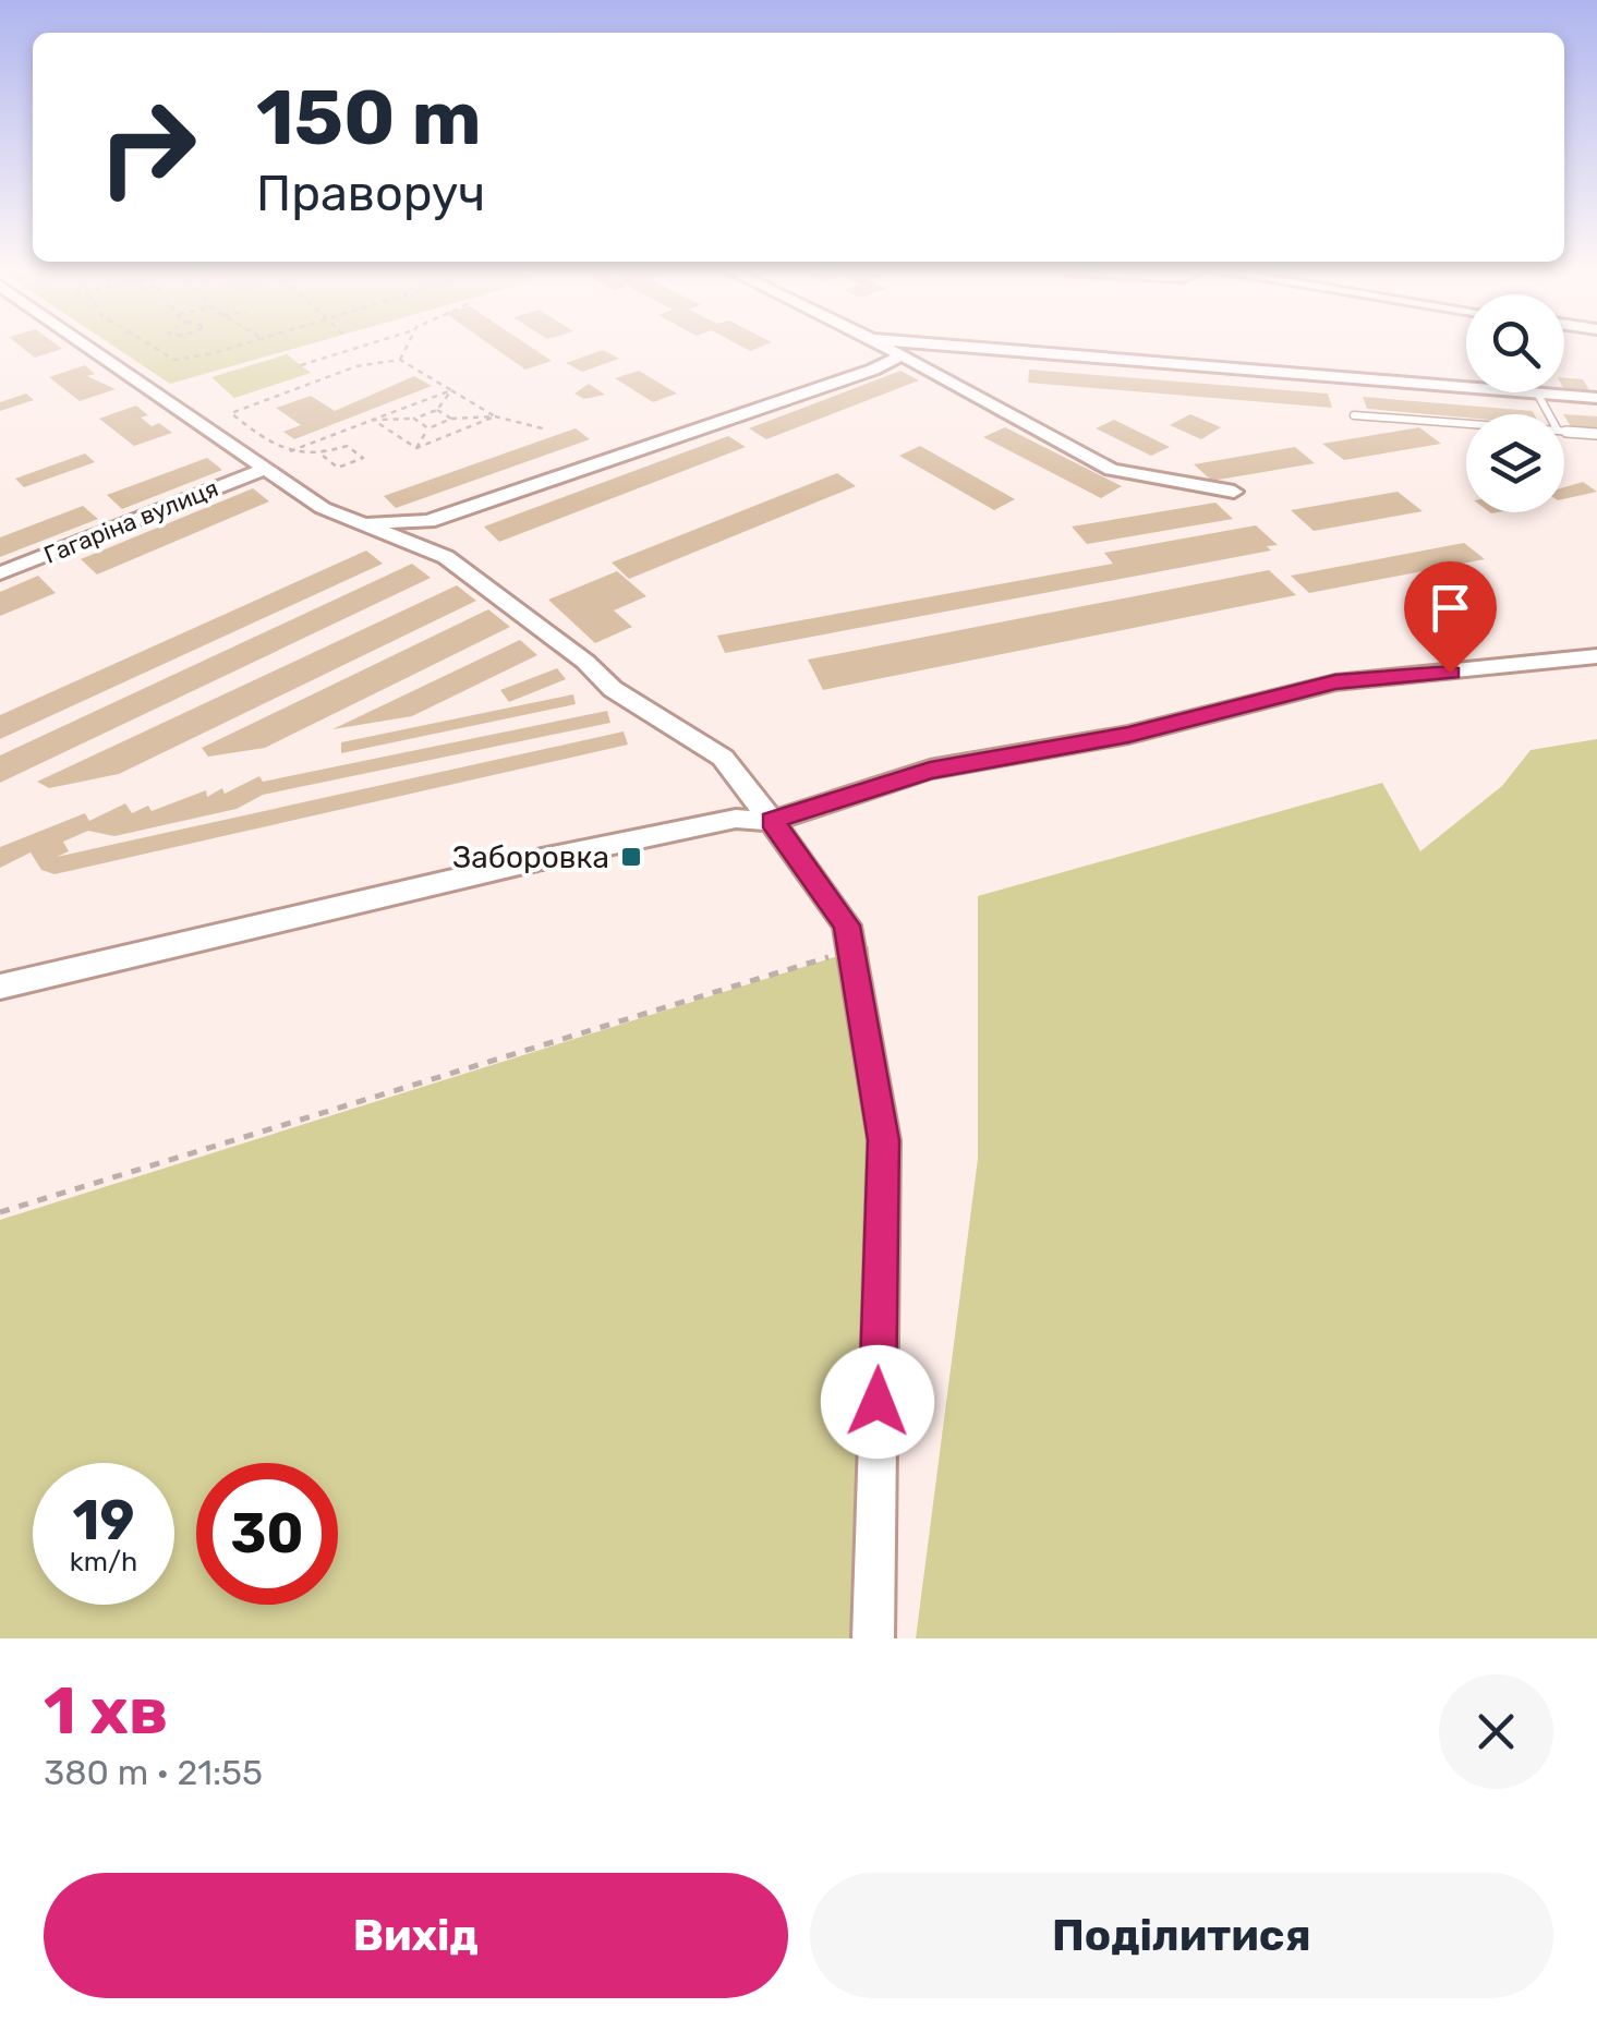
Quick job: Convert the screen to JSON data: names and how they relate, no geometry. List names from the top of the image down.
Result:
{
  "streets": {
    "street": ["Гагаріна вулиця"]
  },
  "places": {
    "transit": ["Заборовка"]
  },
  "page": {
    "turn": ["150 m", "Праворуч"],
    "speed": "19 km/h",
    "limit": "30",
    "heading": ["1 хв", "380 m · 21:55"],
    "buttons": ["Вихід", "Поділитися"]
  }
}
